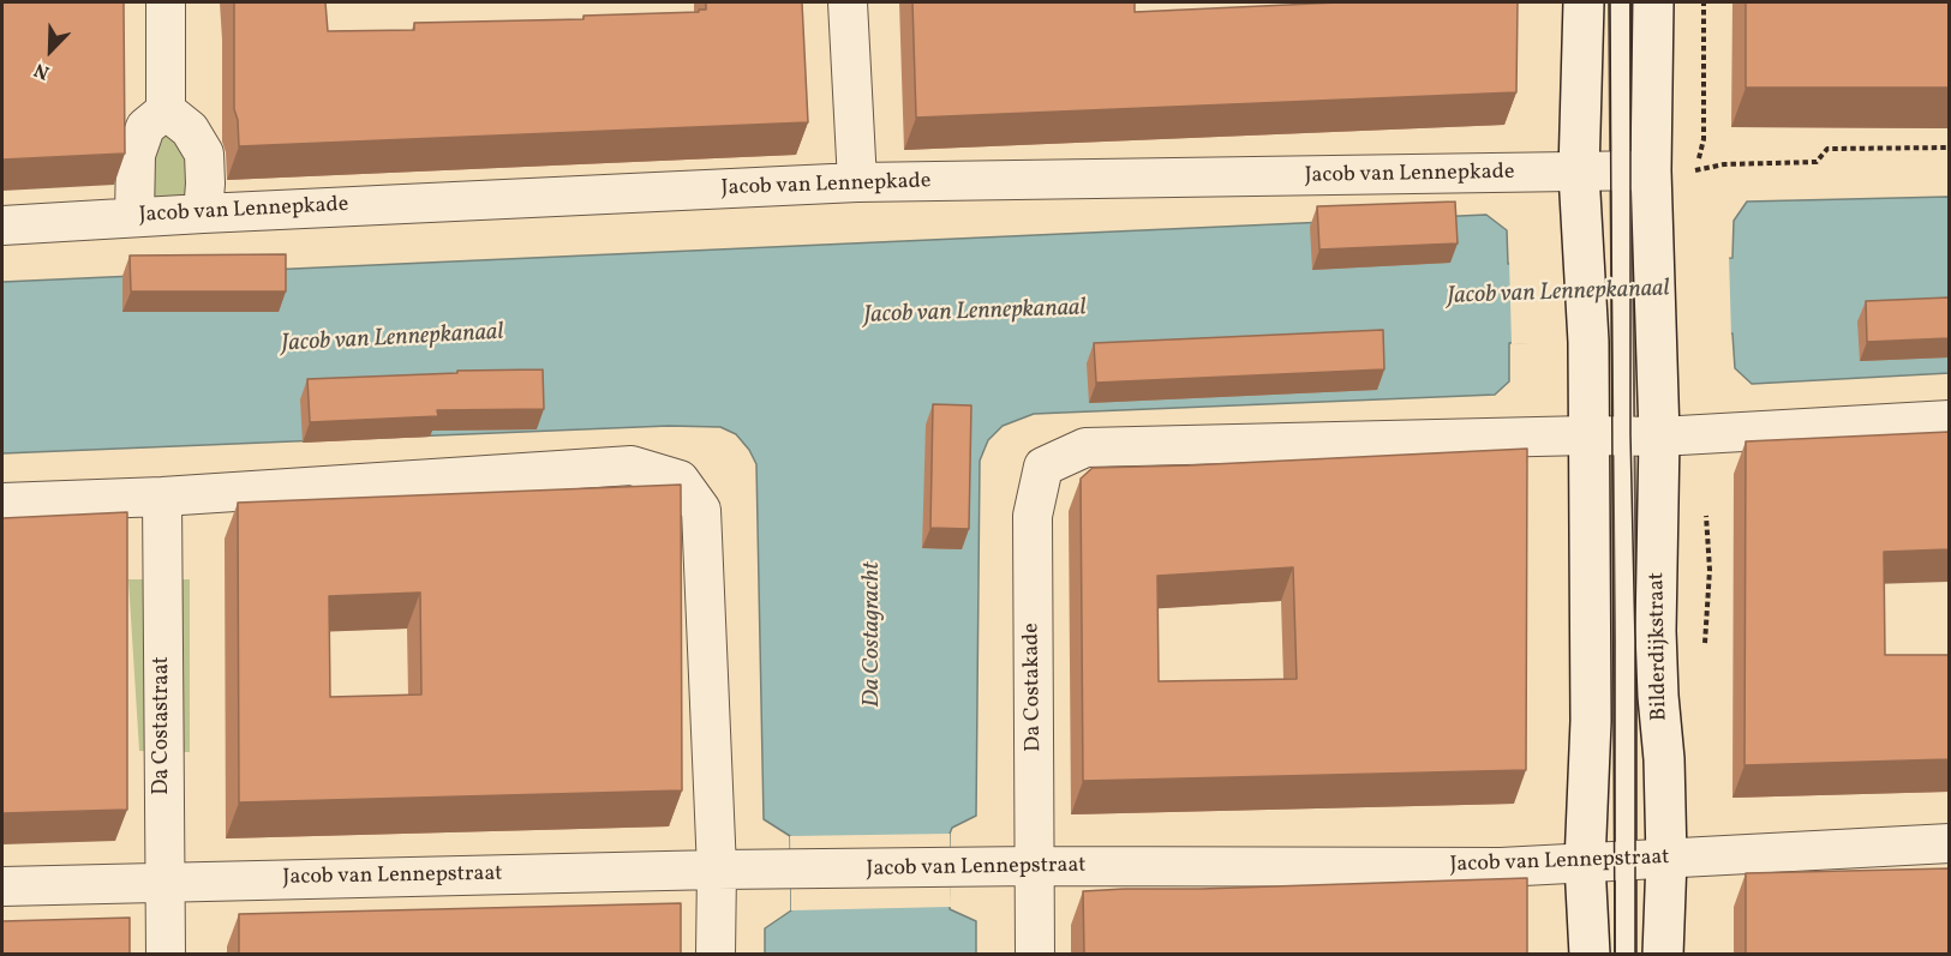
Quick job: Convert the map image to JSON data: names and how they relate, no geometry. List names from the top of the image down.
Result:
{
  "streets": {
    "street": [
      "Jacob van Lennepkade",
      "Bilderdijkstraat",
      "Da Costakade",
      "Da Costastraat",
      "Jacob van Lennepstraat"
    ]
  },
  "crossings": [
    ["Bilderdijkstraat", "Da Costakade"],
    ["Bilderdijkstraat", "Jacob van Lennepstraat"],
    ["Da Costakade", "Jacob van Lennepstraat"],
    ["Da Costastraat", "Jacob van Lennepstraat"]
  ],
  "water": ["Jacob van Lennepkanaal", "Da Costagracht"],
  "north": "bottom left"
}
